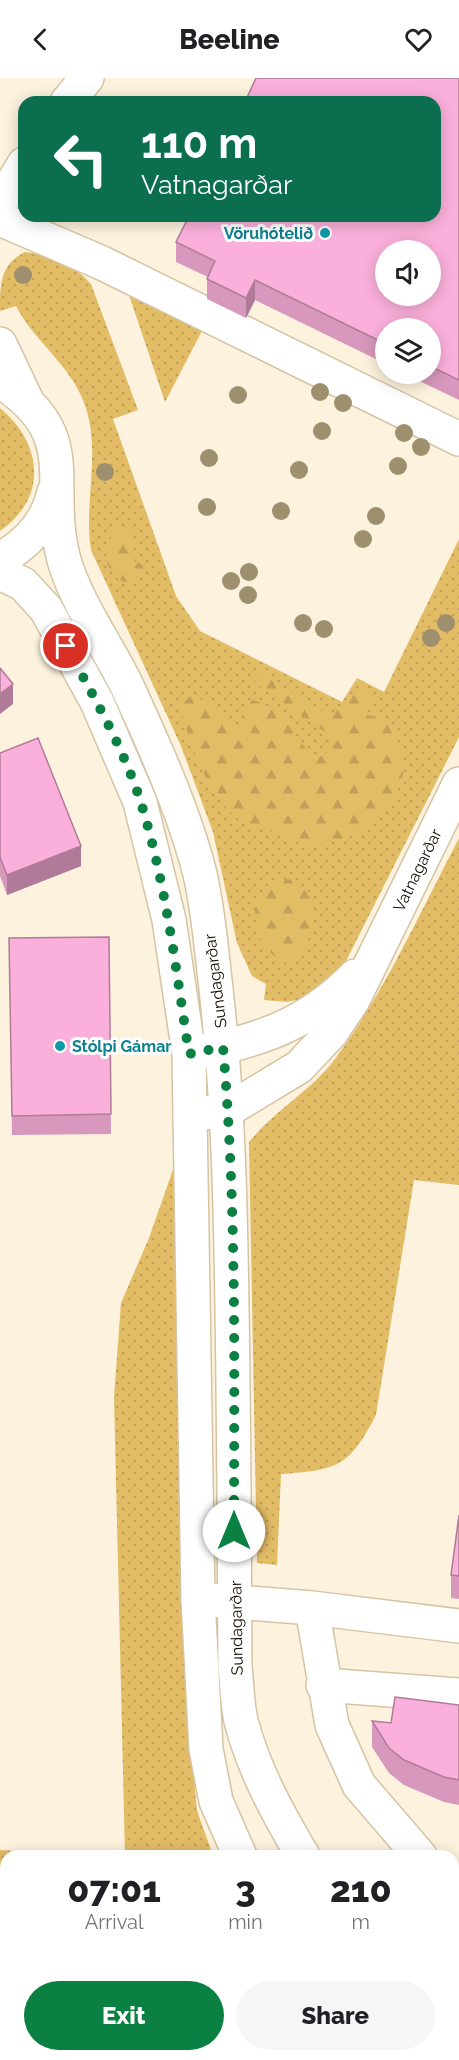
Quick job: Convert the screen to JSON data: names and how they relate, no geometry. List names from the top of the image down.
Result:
{
  "streets": {
    "main road": ["Vatnagarðar", "Sundagarðar"]
  },
  "crossings": [
    ["Vatnagarðar", "Sundagarðar"]
  ],
  "places": ["Vöruhótelið", "Stólpi Gámar"],
  "page": {
    "header": "Beeline",
    "turn": ["110 m", "Vatnagarðar"],
    "eta": [
      "07:01",
      "Arrival",
      "3",
      "min",
      "210",
      "m"
    ],
    "buttons": ["Exit", "Share"]
  }
}
